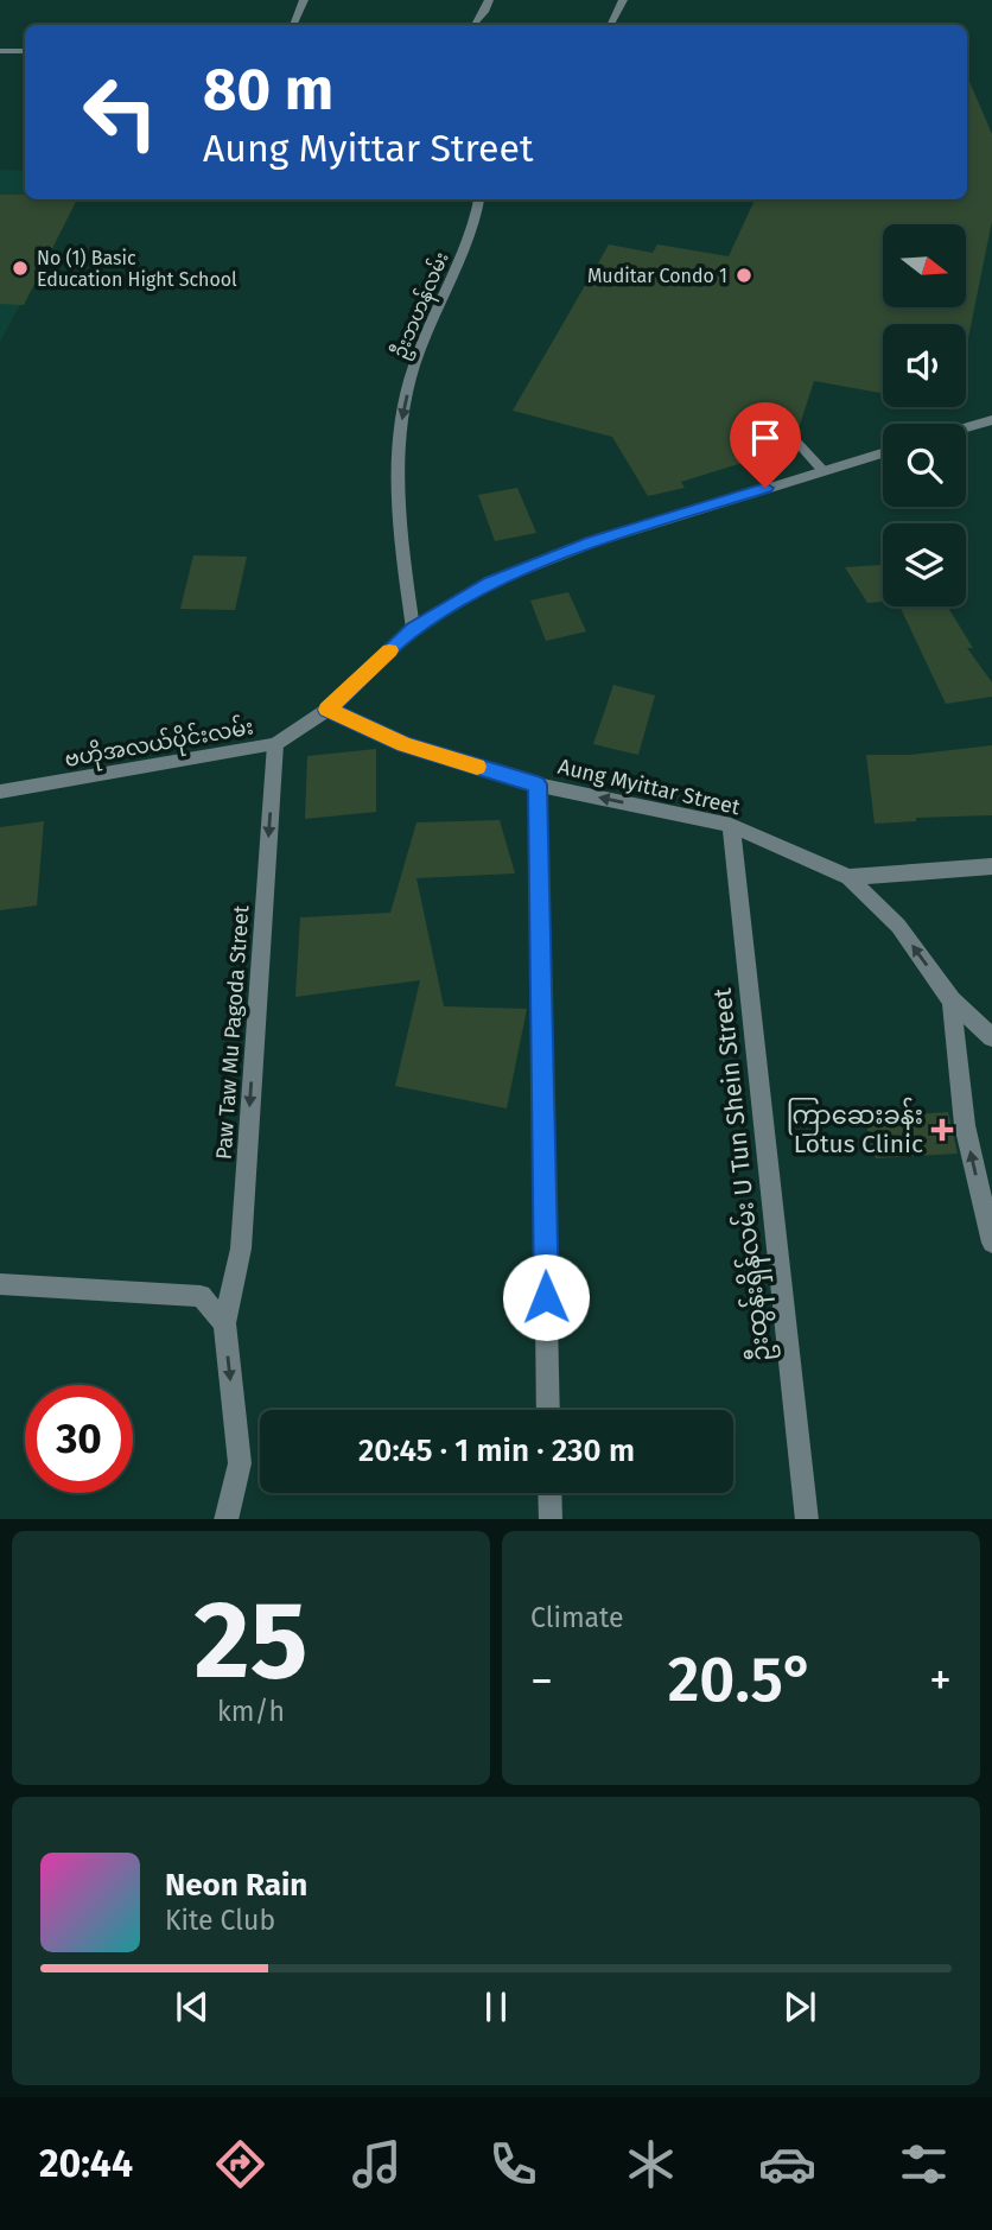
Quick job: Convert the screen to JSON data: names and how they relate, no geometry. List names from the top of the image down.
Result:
{
  "streets": {
    "street": [
      "ဦးဘဟန်လမ်း",
      "ဗဟိုအလယ်ပိုင်းလမ်း",
      "Aung Myittar Street",
      "Paw Taw Mu Pagoda Street",
      "ဦးထွန်းရှိန်လမ်း U Tun Shein Street"
    ]
  },
  "crossings": [
    ["ဦးဘဟန်လမ်း", "ဗဟိုအလယ်ပိုင်းလမ်း"],
    ["ဗဟိုအလယ်ပိုင်းလမ်း", "Aung Myittar Street"],
    ["ဗဟိုအလယ်ပိုင်းလမ်း", "Paw Taw Mu Pagoda Street"],
    ["Aung Myittar Street", "ဦးထွန်းရှိန်လမ်း U Tun Shein Street"]
  ],
  "one_way": ["ဦးဘဟန်လမ်း", "Aung Myittar Street", "Paw Taw Mu Pagoda Street"],
  "places": {
    "other": ["No (1) Basic Education Hight School", "Muditar Condo 1"],
    "health": ["ကြာဆေးခန်း Lotus Clinic"]
  },
  "north": "right",
  "page": {
    "turn": ["80 m", "Aung Myittar Street"],
    "limit": "30",
    "trip": "20:45 · 1 min · 230 m",
    "tile": [
      ["25", "km/h"],
      "Climate"
    ],
    "heat": ["−", "20.5°", "+"],
    "song": ["Neon Rain", "Kite Club"],
    "tabs": "20:44"
  }
}
